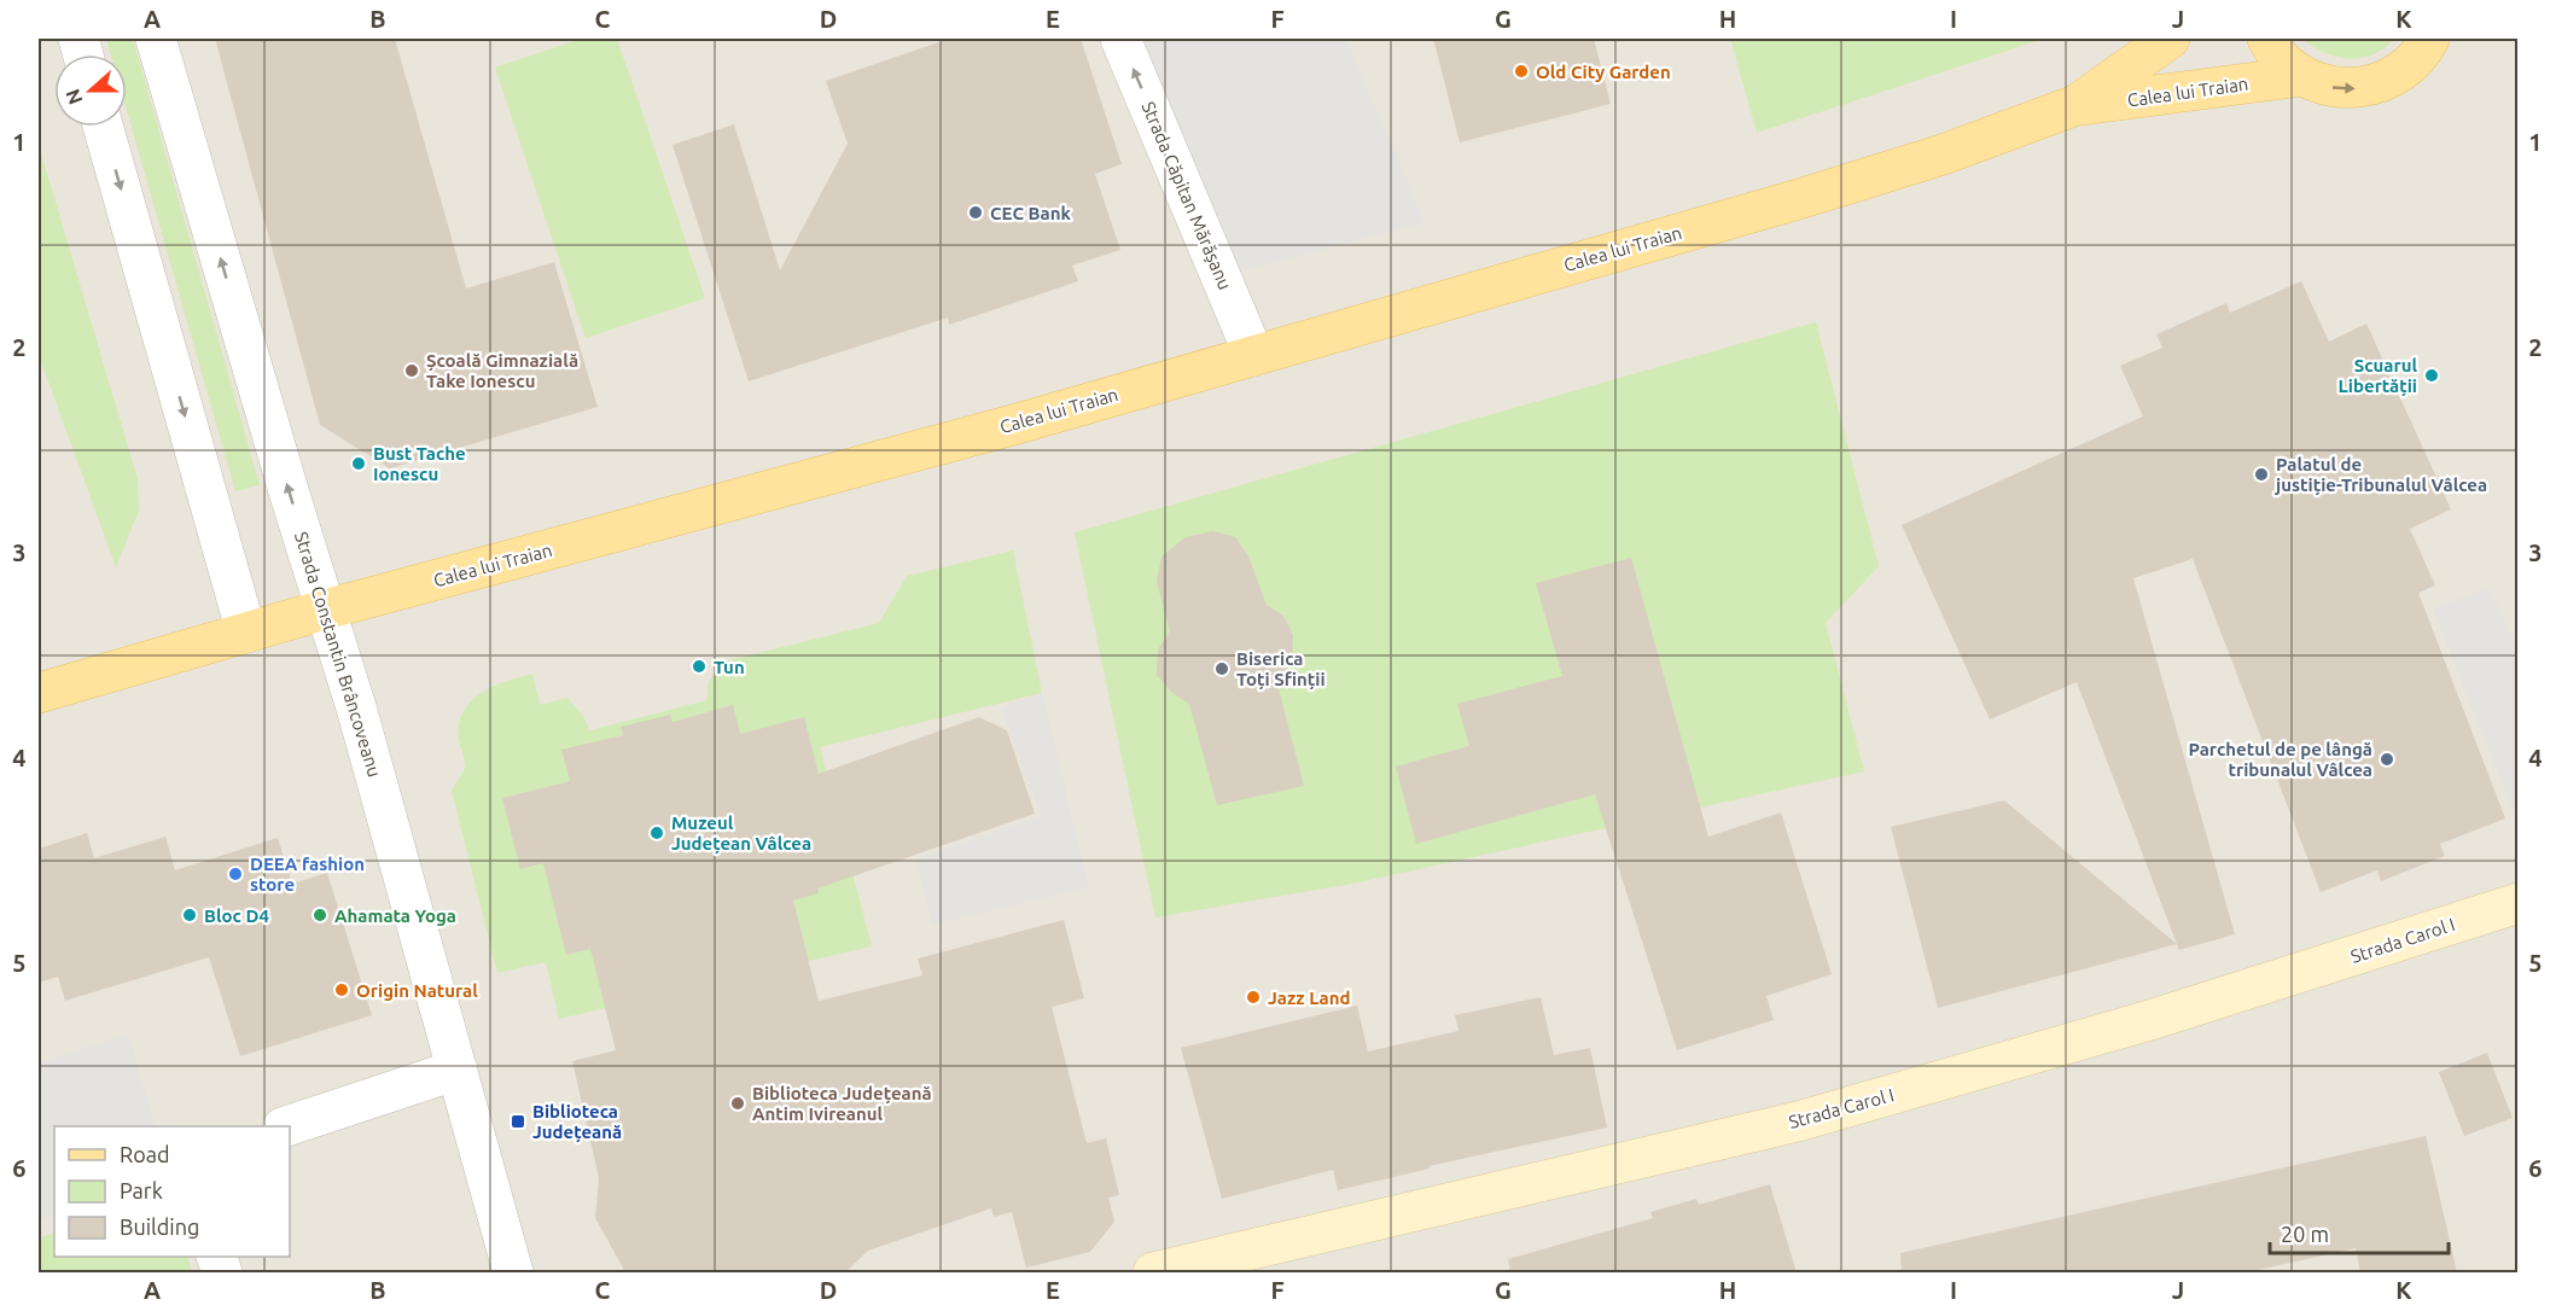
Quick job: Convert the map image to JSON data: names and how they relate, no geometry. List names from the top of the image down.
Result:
{
  "streets": {
    "main road": ["Calea lui Traian"],
    "street": ["Strada Căpitan Mărășanu", "Strada Constantin Brâncoveanu", "Strada Carol I"]
  },
  "crossings": [
    ["Calea lui Traian", "Strada Căpitan Mărășanu"],
    ["Calea lui Traian", "Strada Constantin Brâncoveanu"]
  ],
  "one_way": ["Strada Căpitan Mărășanu"],
  "places": {
    "other": [
      "Old City Garden",
      "CEC Bank",
      "Școală Gimnazială Take Ionescu",
      "Scuarul Libertății",
      "Bust Tache Ionescu",
      "Palatul de justiție-Tribunalul Vâlcea",
      "Tun",
      "Biserica Toți Sfinții",
      "Parchetul de pe lângă tribunalul Vâlcea",
      "Muzeul Județean Vâlcea",
      "DEEA fashion store",
      "Bloc D4",
      "Ahamata Yoga",
      "Origin Natural",
      "Jazz Land",
      "Biblioteca Județeană Antim Ivireanul"
    ],
    "transit": ["Biblioteca Județeană"]
  },
  "legend": ["Road", "Park", "Building"],
  "scale_bar": "20 m",
  "north": "left",
  "grid": {
    "columns": [
      "A",
      "B",
      "C",
      "D",
      "E",
      "F",
      "G",
      "H",
      "I",
      "J",
      "K"
    ],
    "rows": [
      "1",
      "2",
      "3",
      "4",
      "5",
      "6"
    ]
  }
}
